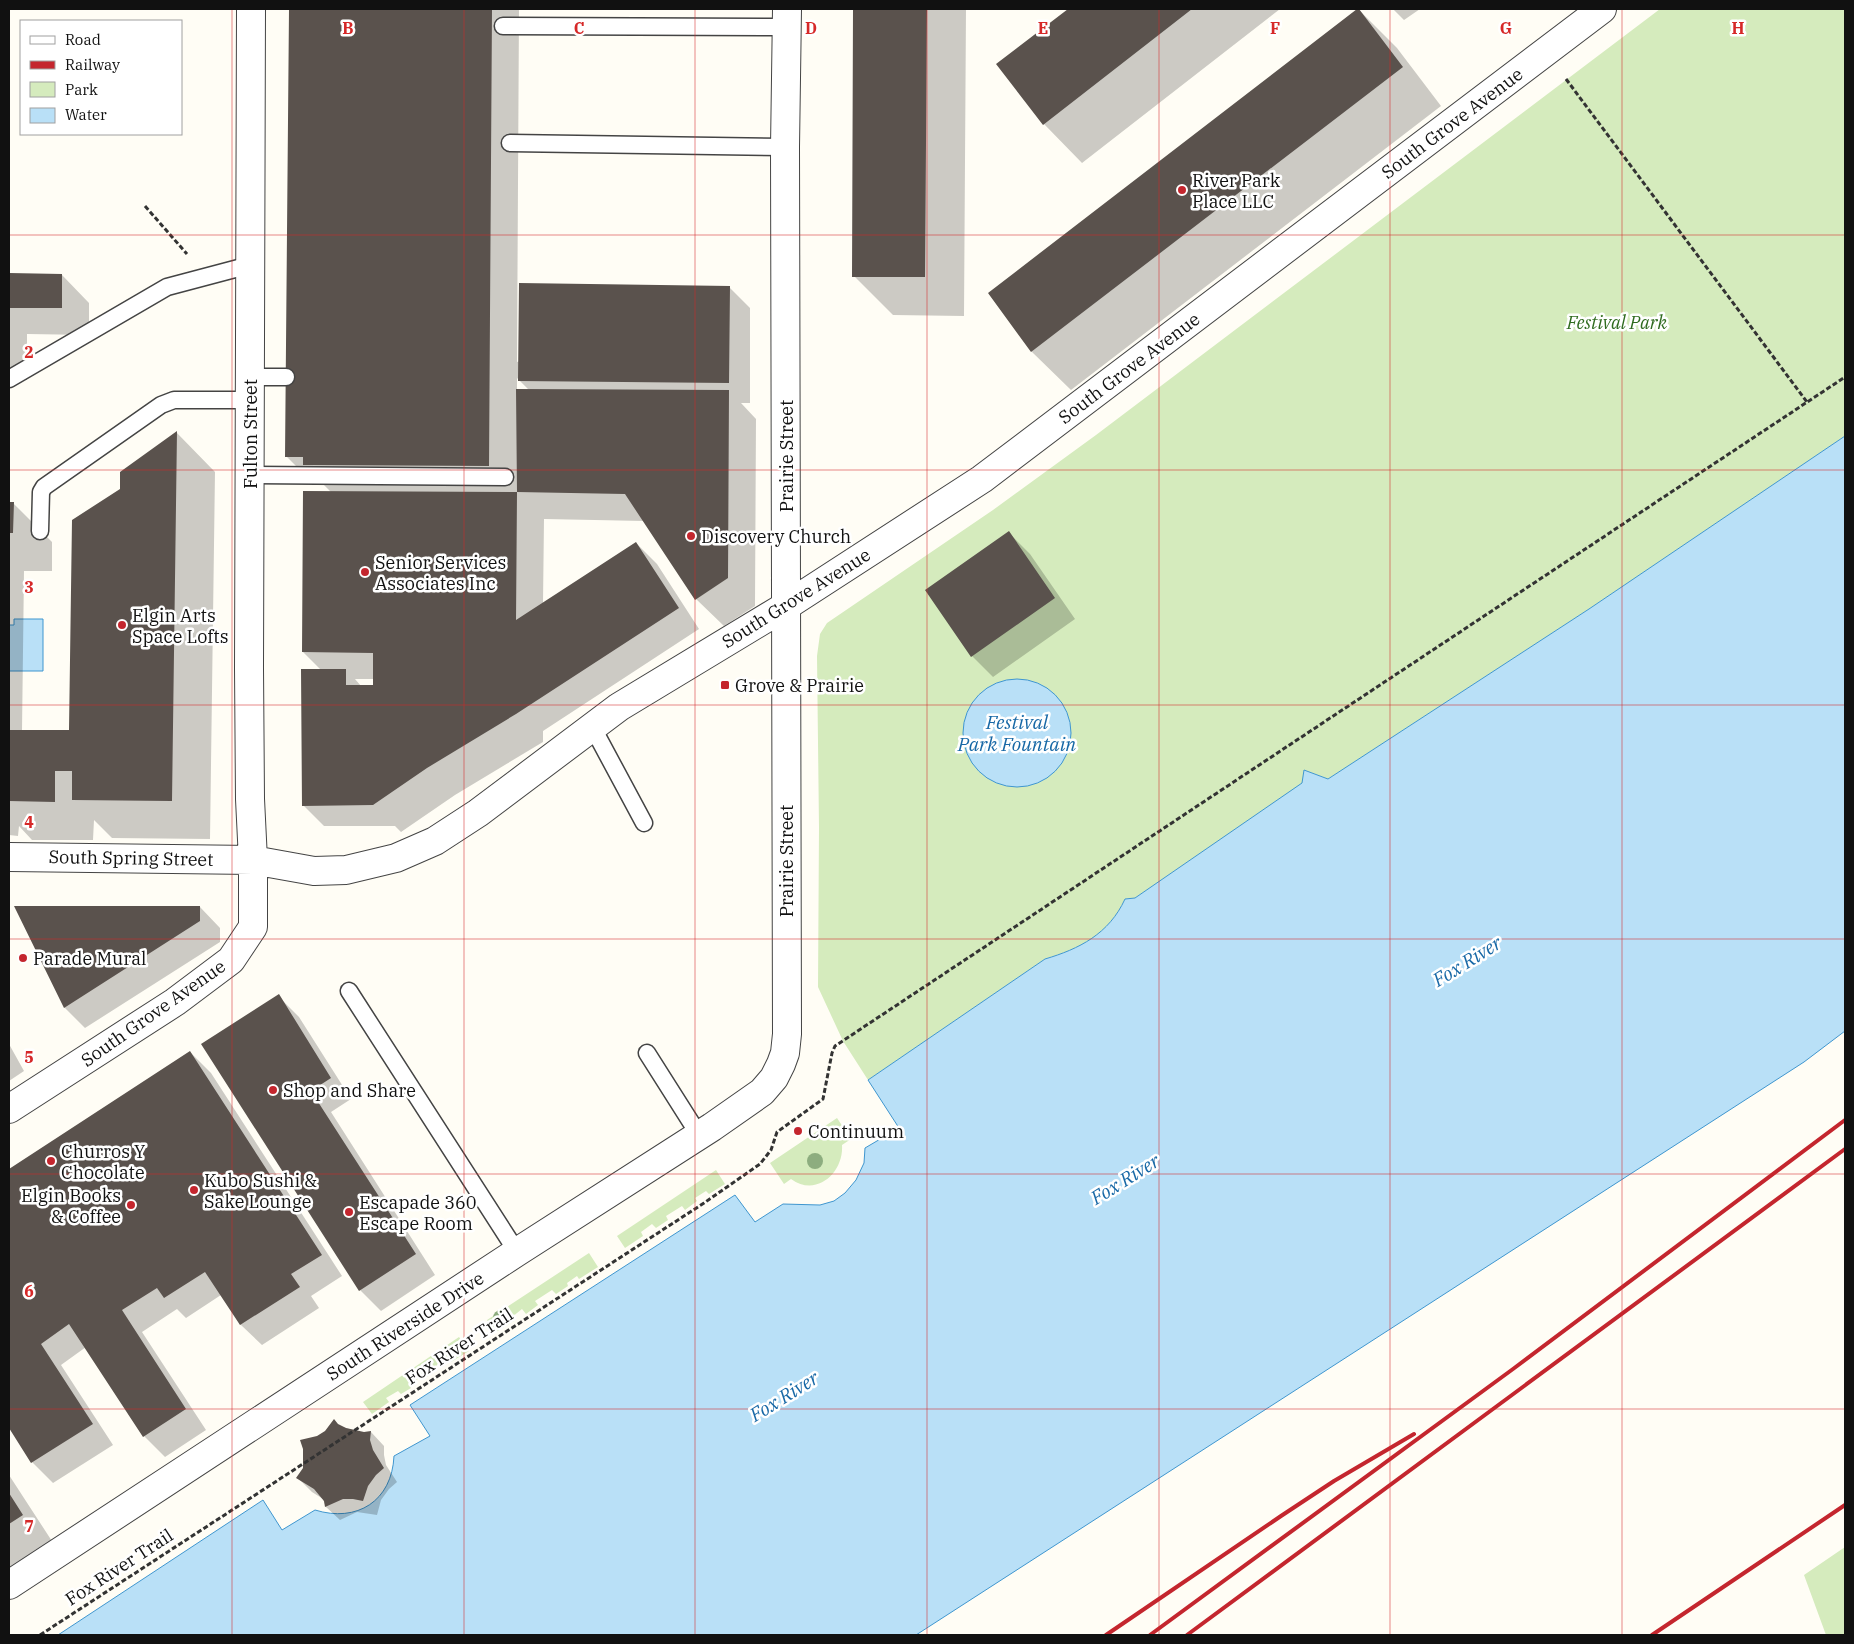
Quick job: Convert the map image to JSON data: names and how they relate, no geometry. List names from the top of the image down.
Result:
{
  "streets": {
    "street": [
      "South Grove Avenue",
      "Fulton Street",
      "Prairie Street",
      "South Spring Street",
      "South Riverside Drive"
    ],
    "path": ["Fox River Trail"]
  },
  "crossings": [
    ["South Grove Avenue", "Fulton Street"],
    ["South Grove Avenue", "Prairie Street"],
    ["South Grove Avenue", "South Spring Street"],
    ["Fulton Street", "South Spring Street"],
    ["Prairie Street", "South Riverside Drive"]
  ],
  "water": ["Festival Park Fountain", "Fox River"],
  "parks": ["Festival Park"],
  "places": {
    "other": [
      "River Park Place LLC",
      "Discovery Church",
      "Senior Services Associates Inc",
      "Elgin Arts Space Lofts",
      "Parade Mural",
      "Shop and Share",
      "Continuum",
      "Churros Y Chocolate",
      "Kubo Sushi & Sake Lounge",
      "Elgin Books & Coffee",
      "Escapade 360 Escape Room"
    ],
    "transit": ["Grove & Prairie"]
  },
  "legend": [
    "Road",
    "Railway",
    "Park",
    "Water"
  ],
  "grid": {
    "columns": [
      "B",
      "C",
      "D",
      "E",
      "F",
      "G",
      "H"
    ],
    "rows": [
      "2",
      "3",
      "4",
      "5",
      "6",
      "7"
    ]
  }
}
